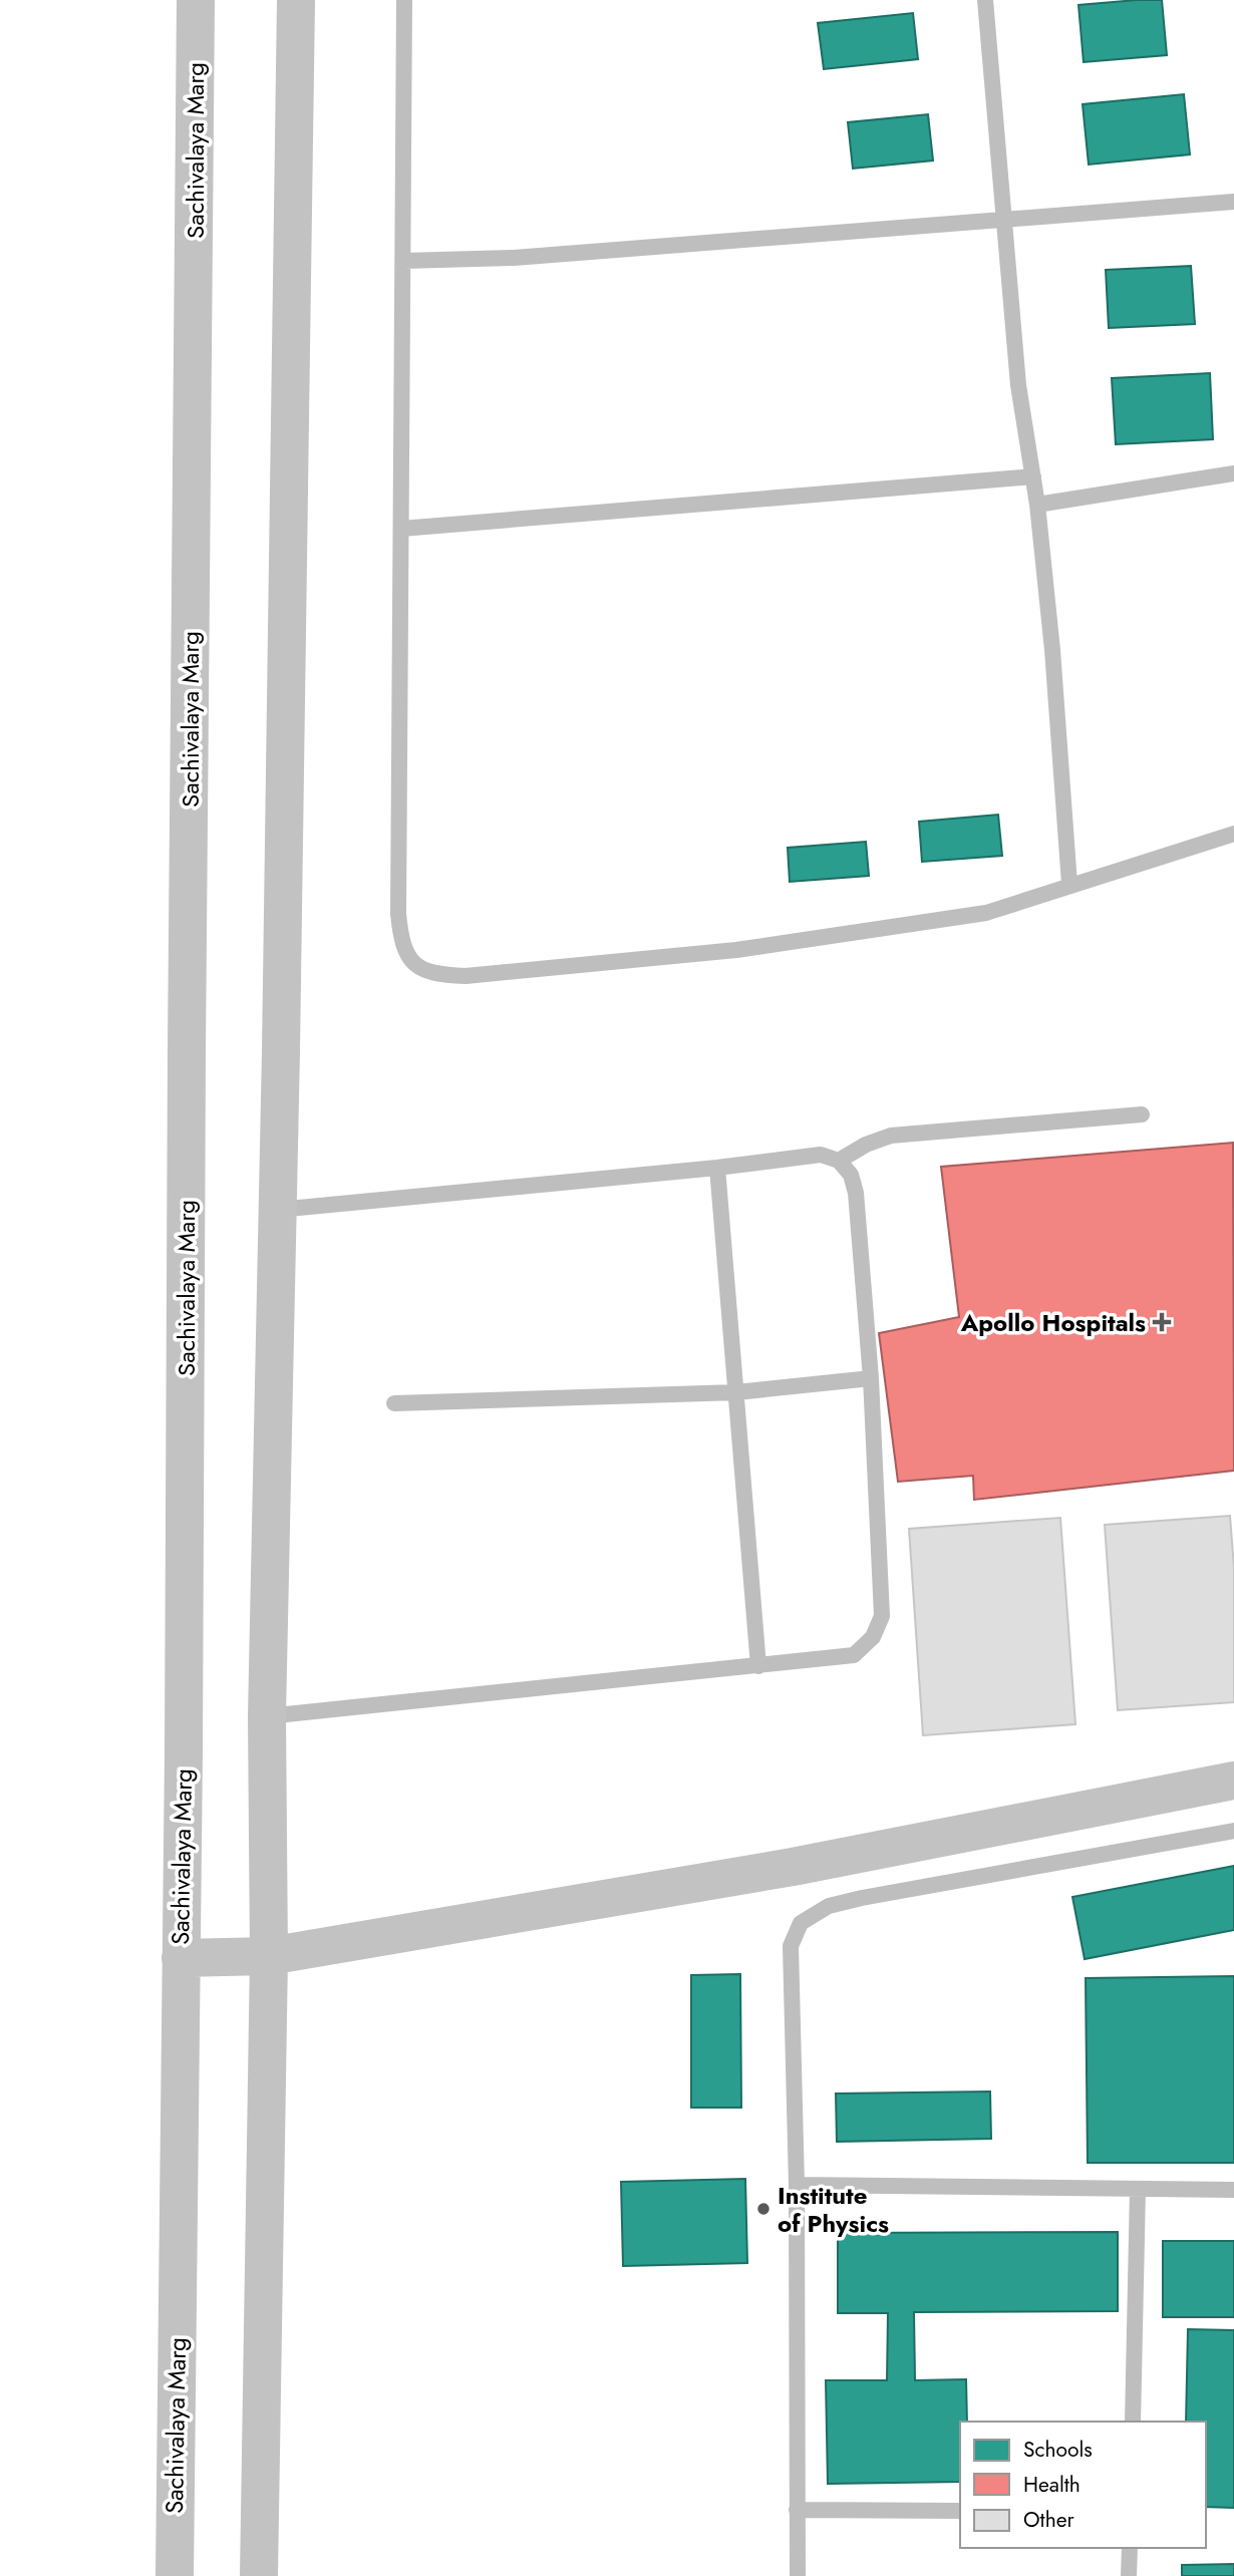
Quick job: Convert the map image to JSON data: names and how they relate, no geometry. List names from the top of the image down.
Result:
{
  "streets": {
    "main road": ["Sachivalaya Marg"]
  },
  "places": {
    "health": ["Apollo Hospitals"],
    "other": ["Institute of Physics"]
  },
  "legend": ["Schools", "Health", "Other"]
}
